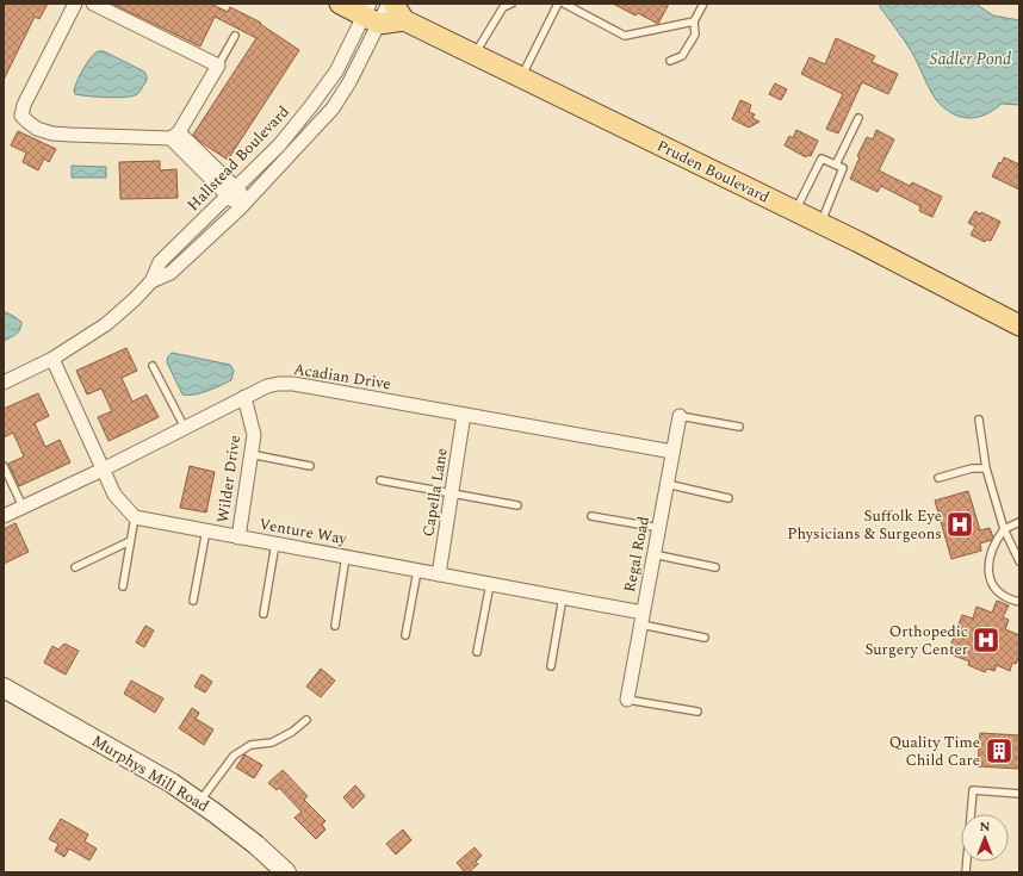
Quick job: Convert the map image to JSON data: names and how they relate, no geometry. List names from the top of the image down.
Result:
{
  "streets": {
    "main road": ["Pruden Boulevard"],
    "street": [
      "Hallstead Boulevard",
      "Acadian Drive",
      "Wilder Drive",
      "Capella Lane",
      "Venture Way",
      "Regal Road",
      "Murphys Mill Road"
    ]
  },
  "crossings": [
    ["Hallstead Boulevard", "Pruden Boulevard"],
    ["Acadian Drive", "Wilder Drive"],
    ["Acadian Drive", "Capella Lane"],
    ["Acadian Drive", "Regal Road"],
    ["Wilder Drive", "Venture Way"],
    ["Capella Lane", "Venture Way"],
    ["Venture Way", "Regal Road"]
  ],
  "water": ["Sadler Pond"],
  "places": {
    "hospital": ["Suffolk Eye Physicians & Surgeons", "Orthopedic Surgery Center"],
    "building": ["Quality Time Child Care"]
  },
  "north": "top"
}
